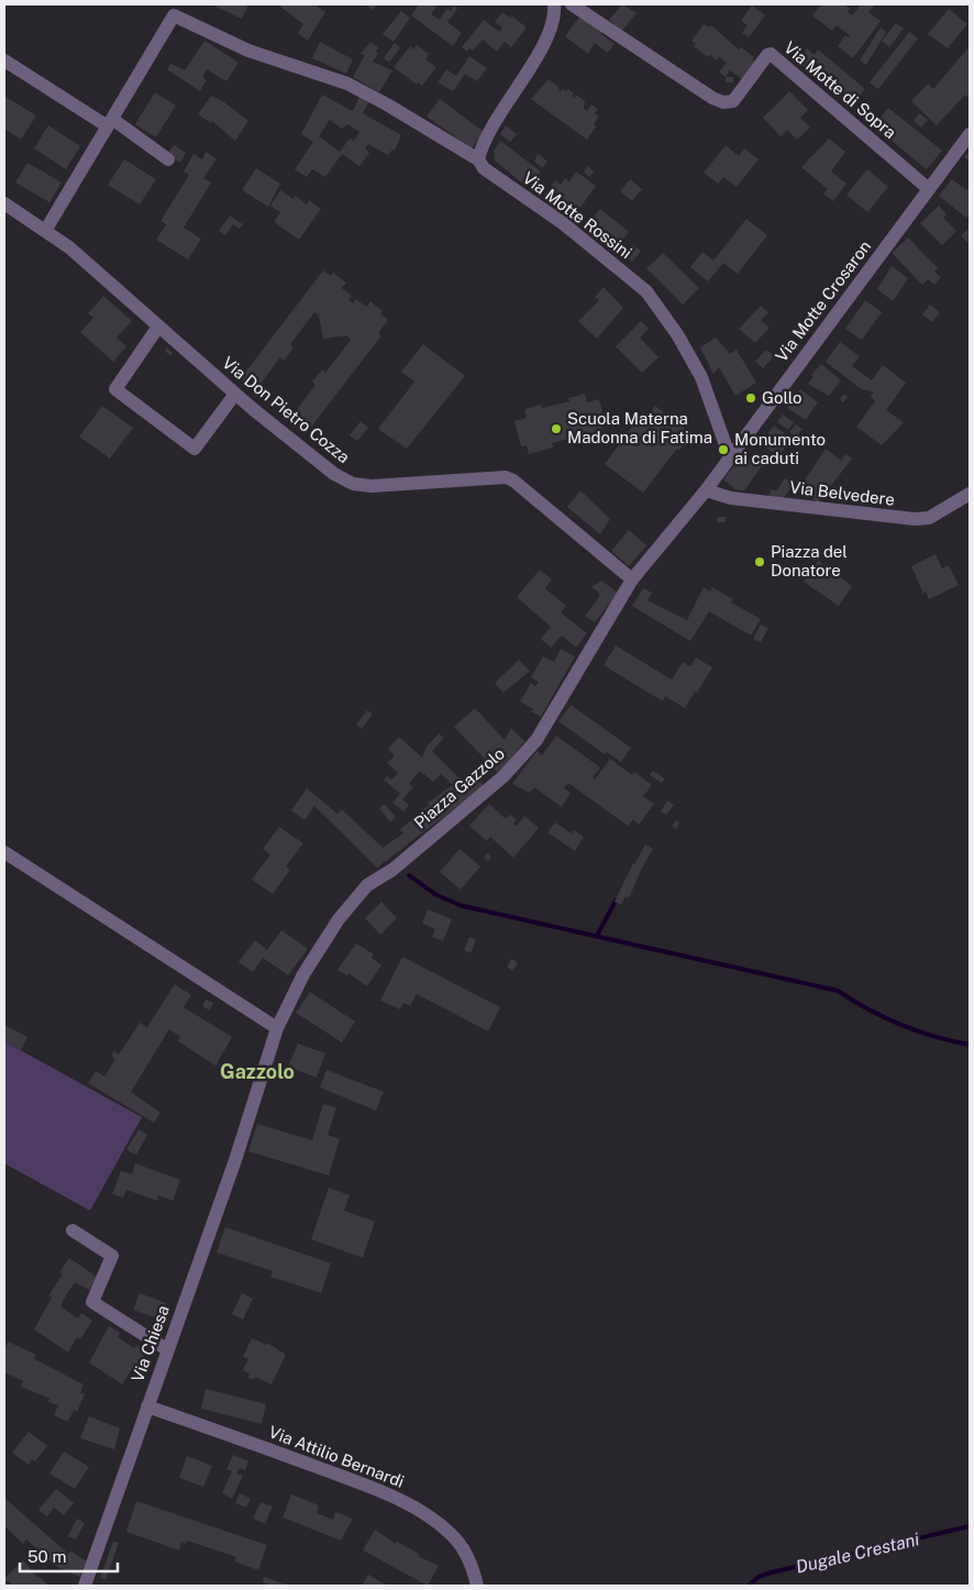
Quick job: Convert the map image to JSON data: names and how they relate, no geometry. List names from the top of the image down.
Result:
{
  "streets": {
    "street": [
      "Via Motte di Sopra",
      "Via Motte Rossini",
      "Via Motte Crosaron",
      "Via Don Pietro Cozza",
      "Via Belvedere",
      "Piazza Gazzolo",
      "Via Chiesa",
      "Via Attilio Bernardi"
    ]
  },
  "crossings": [
    ["Via Motte di Sopra", "Via Motte Crosaron"],
    ["Via Motte Rossini", "Via Motte Crosaron"],
    ["Via Motte Crosaron", "Via Belvedere"],
    ["Via Motte Crosaron", "Piazza Gazzolo"],
    ["Via Don Pietro Cozza", "Piazza Gazzolo"],
    ["Via Belvedere", "Piazza Gazzolo"],
    ["Piazza Gazzolo", "Via Chiesa"],
    ["Via Chiesa", "Via Attilio Bernardi"]
  ],
  "districts": ["Gazzolo"],
  "water": ["Dugale Crestani"],
  "places": [
    "Gollo",
    "Scuola Materna Madonna di Fatima",
    "Monumento ai caduti",
    "Piazza del Donatore"
  ],
  "scale_bar": "50 m"
}
